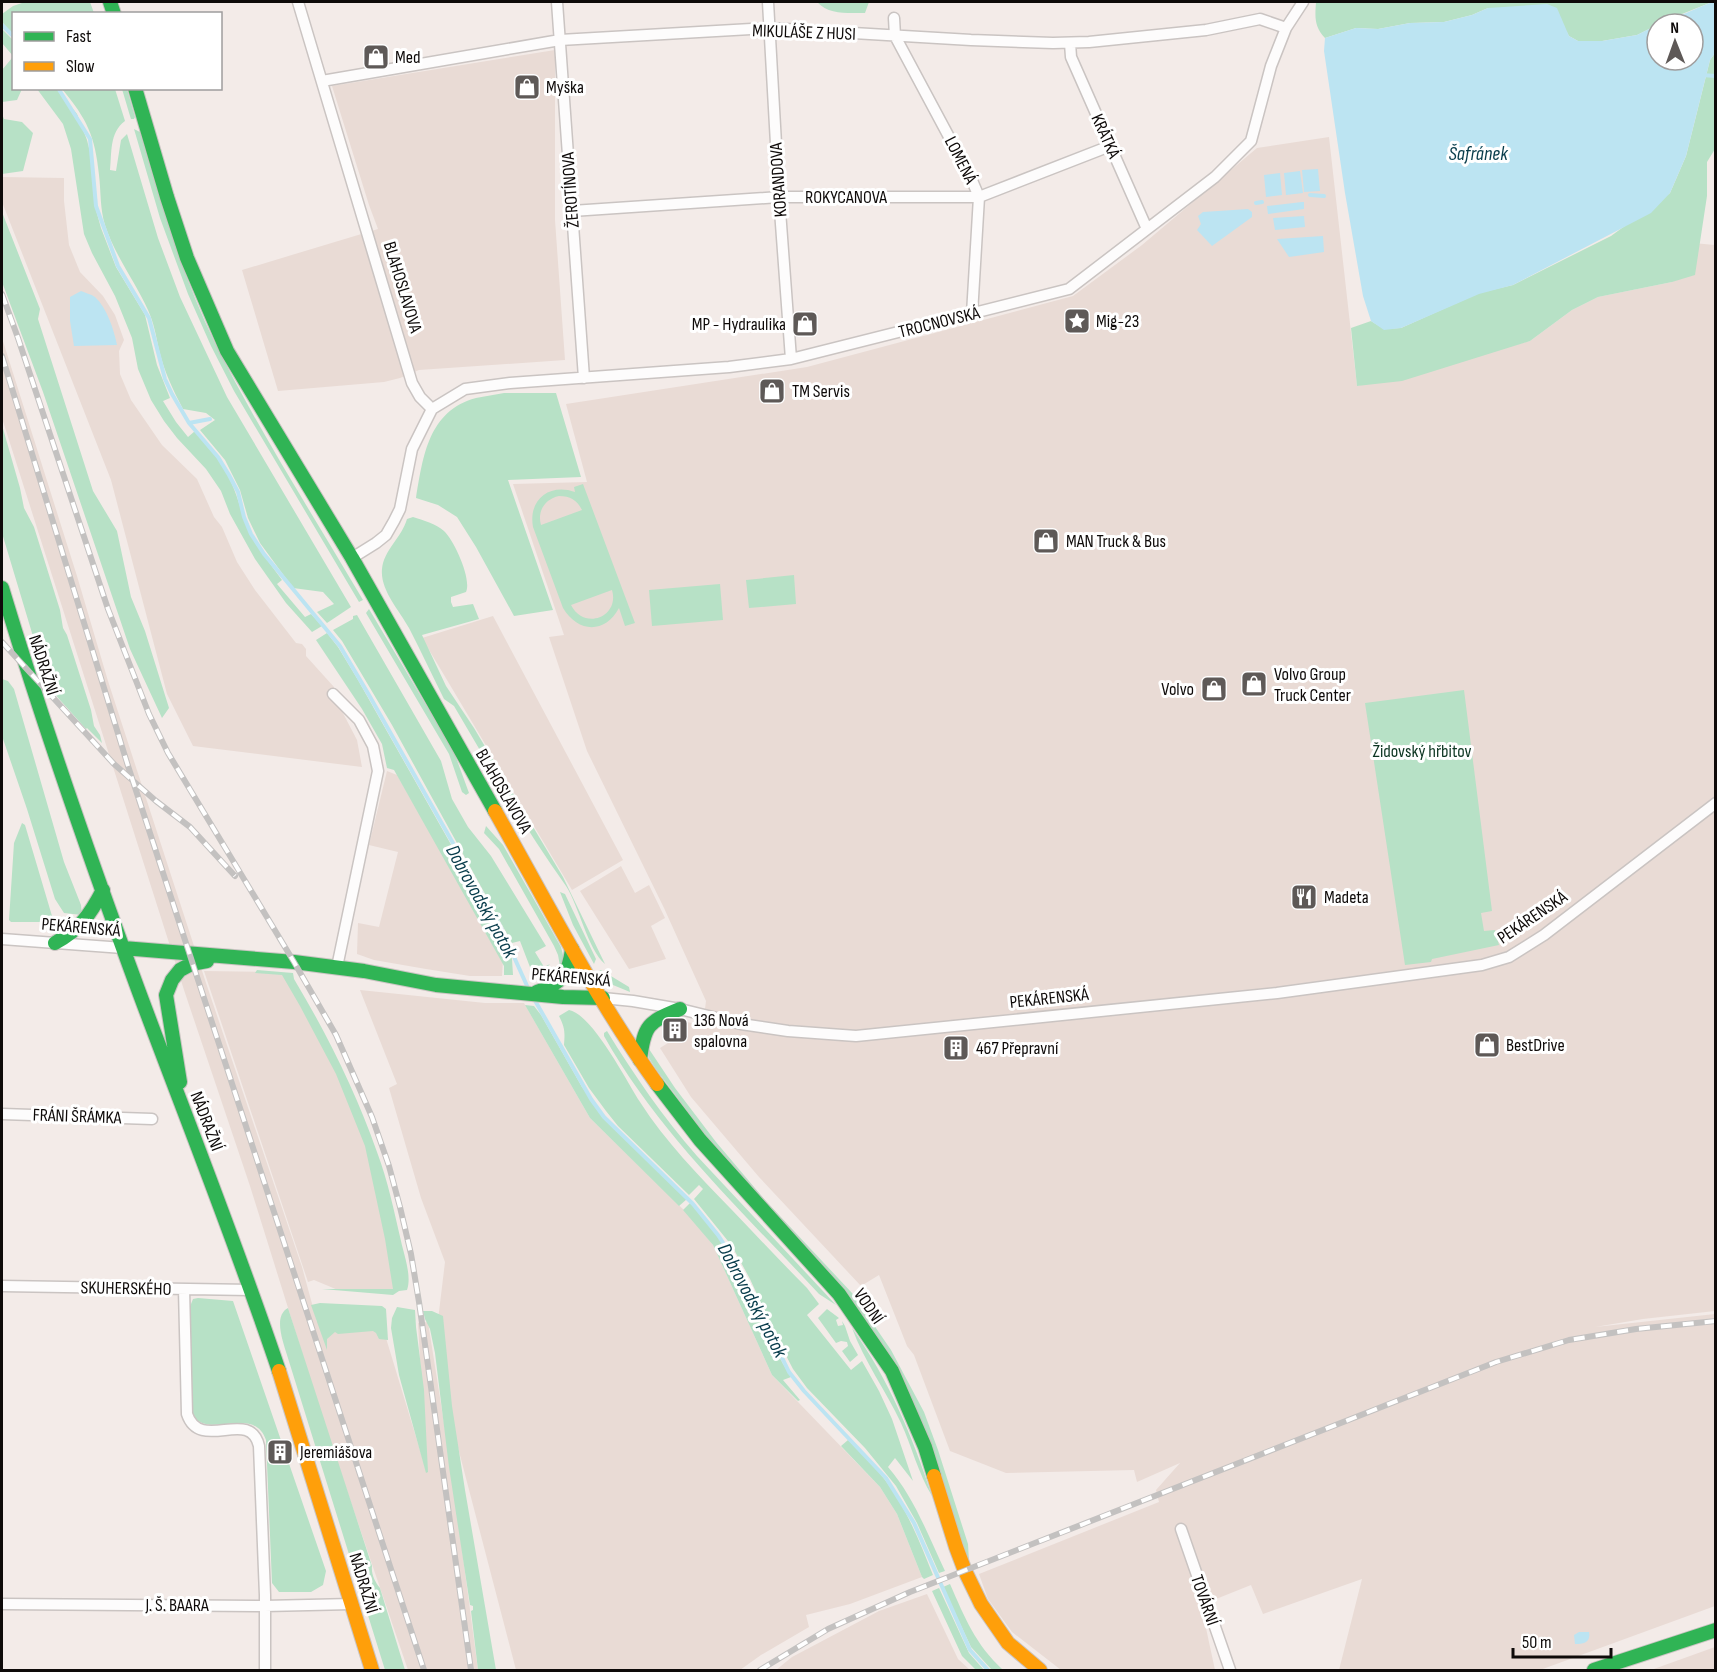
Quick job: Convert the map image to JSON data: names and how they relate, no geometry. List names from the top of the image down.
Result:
{
  "streets": {
    "main road": [
      "BLAHOSLAVOVA",
      "NÁDRAŽNÍ",
      "PEKÁRENSKÁ",
      "VODNÍ"
    ],
    "street": [
      "MIKULÁŠE Z HUSI",
      "KRÁTKÁ",
      "LOMENÁ",
      "KORANDOVA",
      "ŽEROTÍNOVA",
      "ROKYCANOVA",
      "TROCNOVSKÁ",
      "FRÁNI ŠRÁMKA",
      "SKUHERSKÉHO",
      "TOVÁRNÍ",
      "J. Š. BAARA"
    ]
  },
  "crossings": [
    ["MIKULÁŠE Z HUSI", "KRÁTKÁ"],
    ["MIKULÁŠE Z HUSI", "LOMENÁ"],
    ["MIKULÁŠE Z HUSI", "KORANDOVA"],
    ["MIKULÁŠE Z HUSI", "ŽEROTÍNOVA"],
    ["MIKULÁŠE Z HUSI", "BLAHOSLAVOVA"],
    ["MIKULÁŠE Z HUSI", "TROCNOVSKÁ"],
    ["KRÁTKÁ", "ROKYCANOVA"],
    ["KRÁTKÁ", "TROCNOVSKÁ"],
    ["LOMENÁ", "ROKYCANOVA"],
    ["LOMENÁ", "TROCNOVSKÁ"],
    ["KORANDOVA", "ROKYCANOVA"],
    ["KORANDOVA", "TROCNOVSKÁ"],
    ["ŽEROTÍNOVA", "ROKYCANOVA"],
    ["ŽEROTÍNOVA", "TROCNOVSKÁ"],
    ["BLAHOSLAVOVA", "TROCNOVSKÁ"],
    ["BLAHOSLAVOVA", "PEKÁRENSKÁ"],
    ["BLAHOSLAVOVA", "VODNÍ"],
    ["NÁDRAŽNÍ", "PEKÁRENSKÁ"],
    ["NÁDRAŽNÍ", "SKUHERSKÉHO"],
    ["NÁDRAŽNÍ", "J. Š. BAARA"],
    ["PEKÁRENSKÁ", "VODNÍ"]
  ],
  "water": ["Šafránek", "Dobrovodský potok"],
  "parks": ["Židovský hřbitov"],
  "places": {
    "shop": [
      "Med",
      "Myška",
      "MP - Hydraulika",
      "TM Servis",
      "MAN Truck & Bus",
      "Volvo Group Truck Center",
      "Volvo",
      "BestDrive"
    ],
    "place": ["Mig-23"],
    "restaurant": ["Madeta"],
    "building": ["136 Nová spalovna", "467 Přepravní", "Jeremiášova"]
  },
  "legend": ["Fast", "Slow"],
  "scale_bar": "50 m",
  "north": "top"
}
